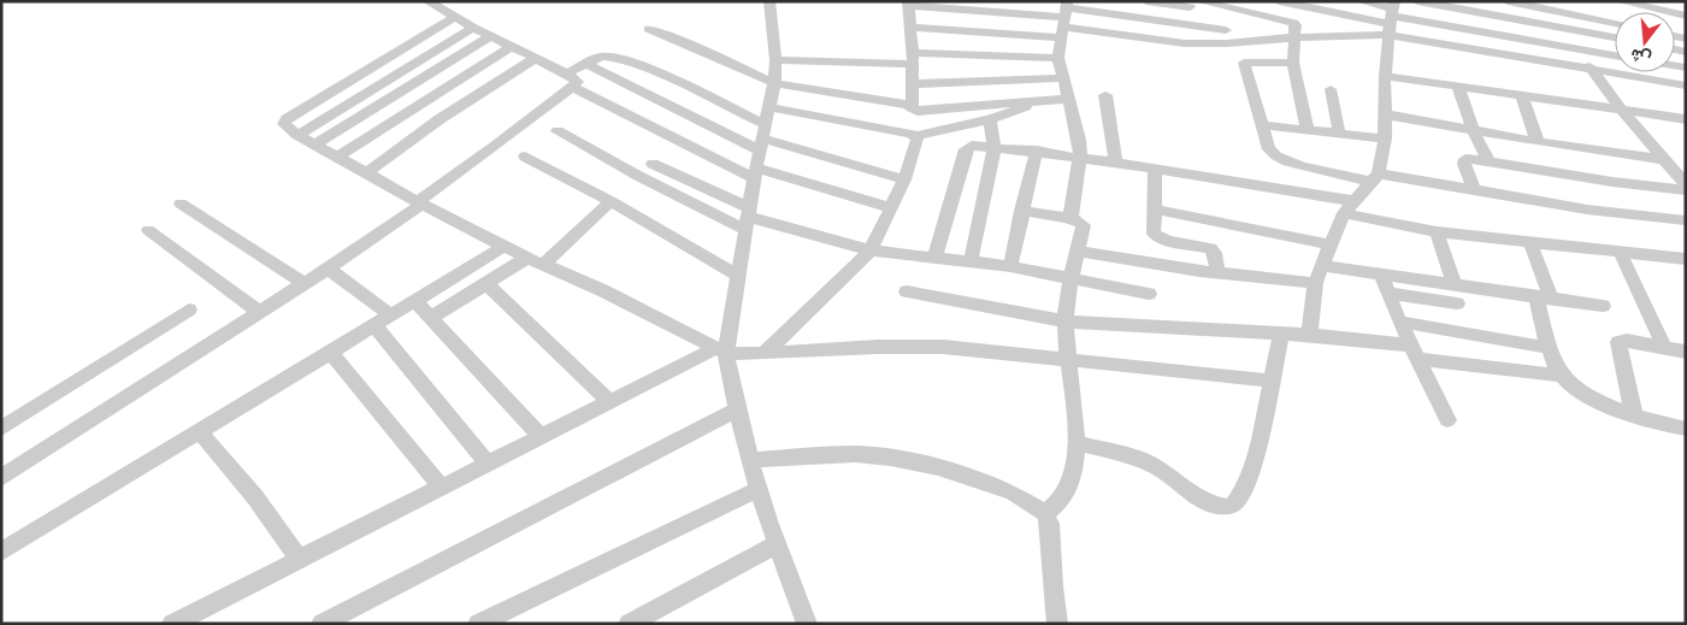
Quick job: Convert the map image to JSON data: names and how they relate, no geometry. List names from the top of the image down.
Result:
{
  "north": "bottom"
}
